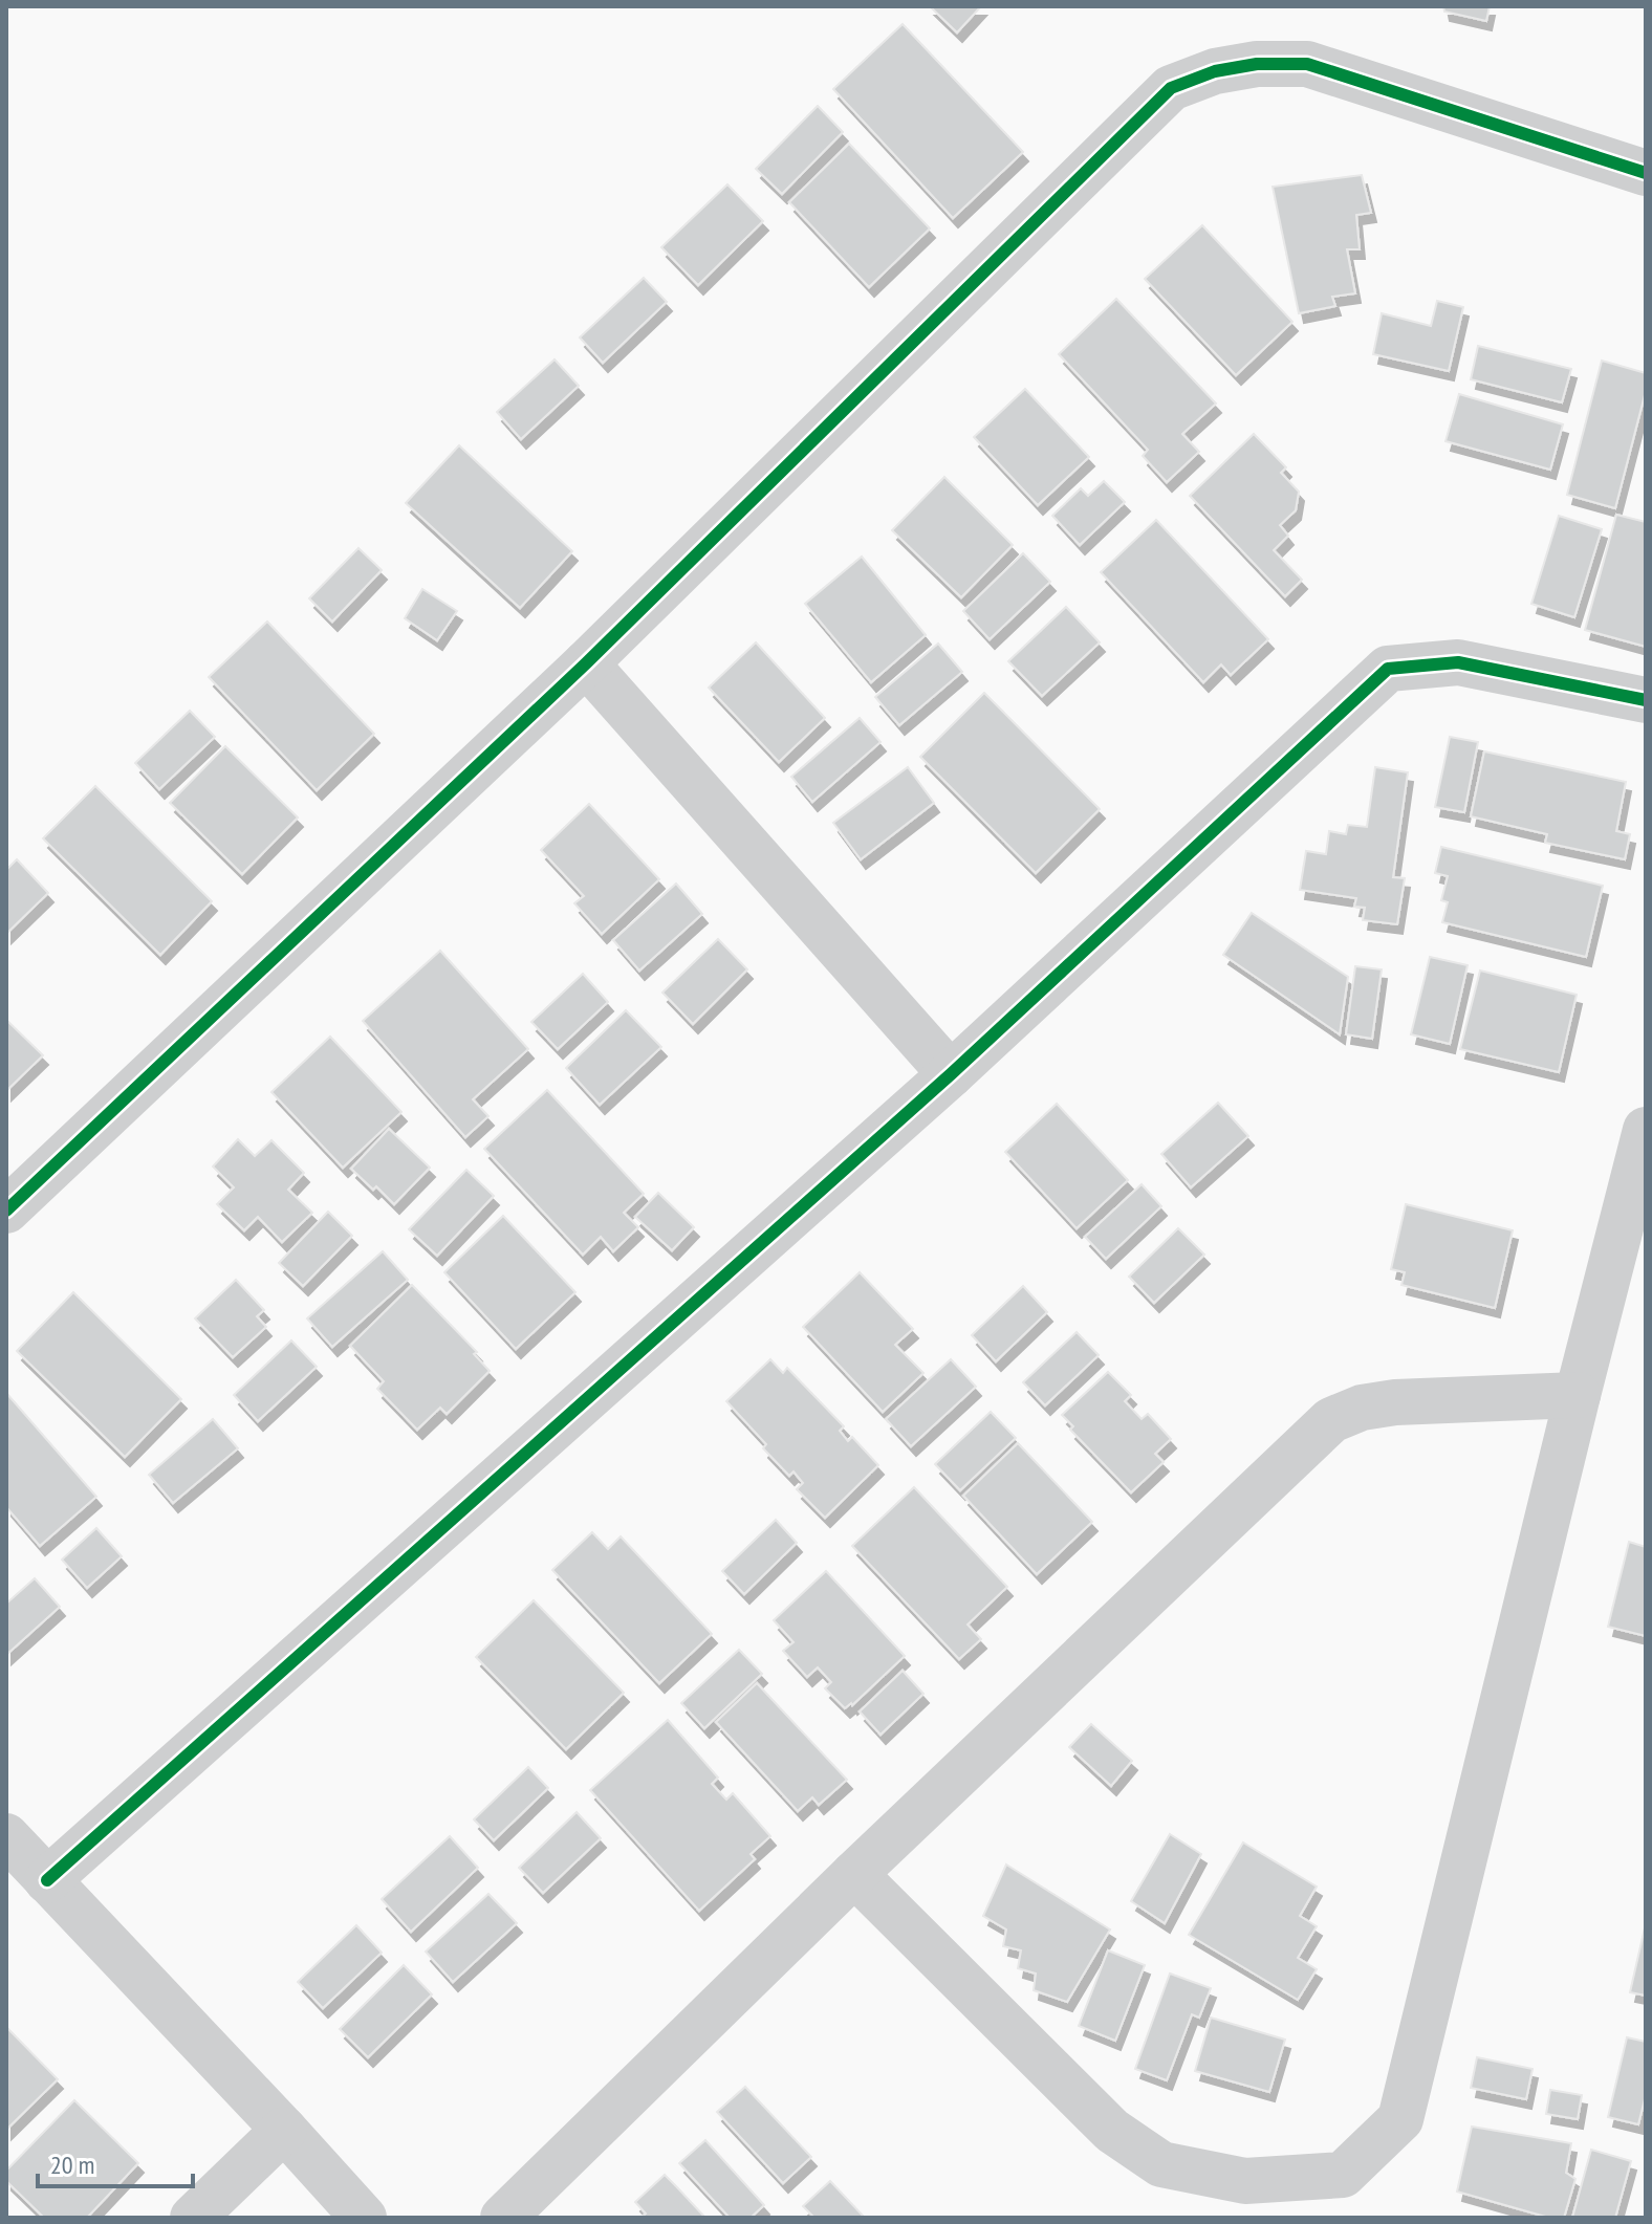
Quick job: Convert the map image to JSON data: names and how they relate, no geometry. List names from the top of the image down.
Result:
{
  "scale_bar": "20 m"
}
